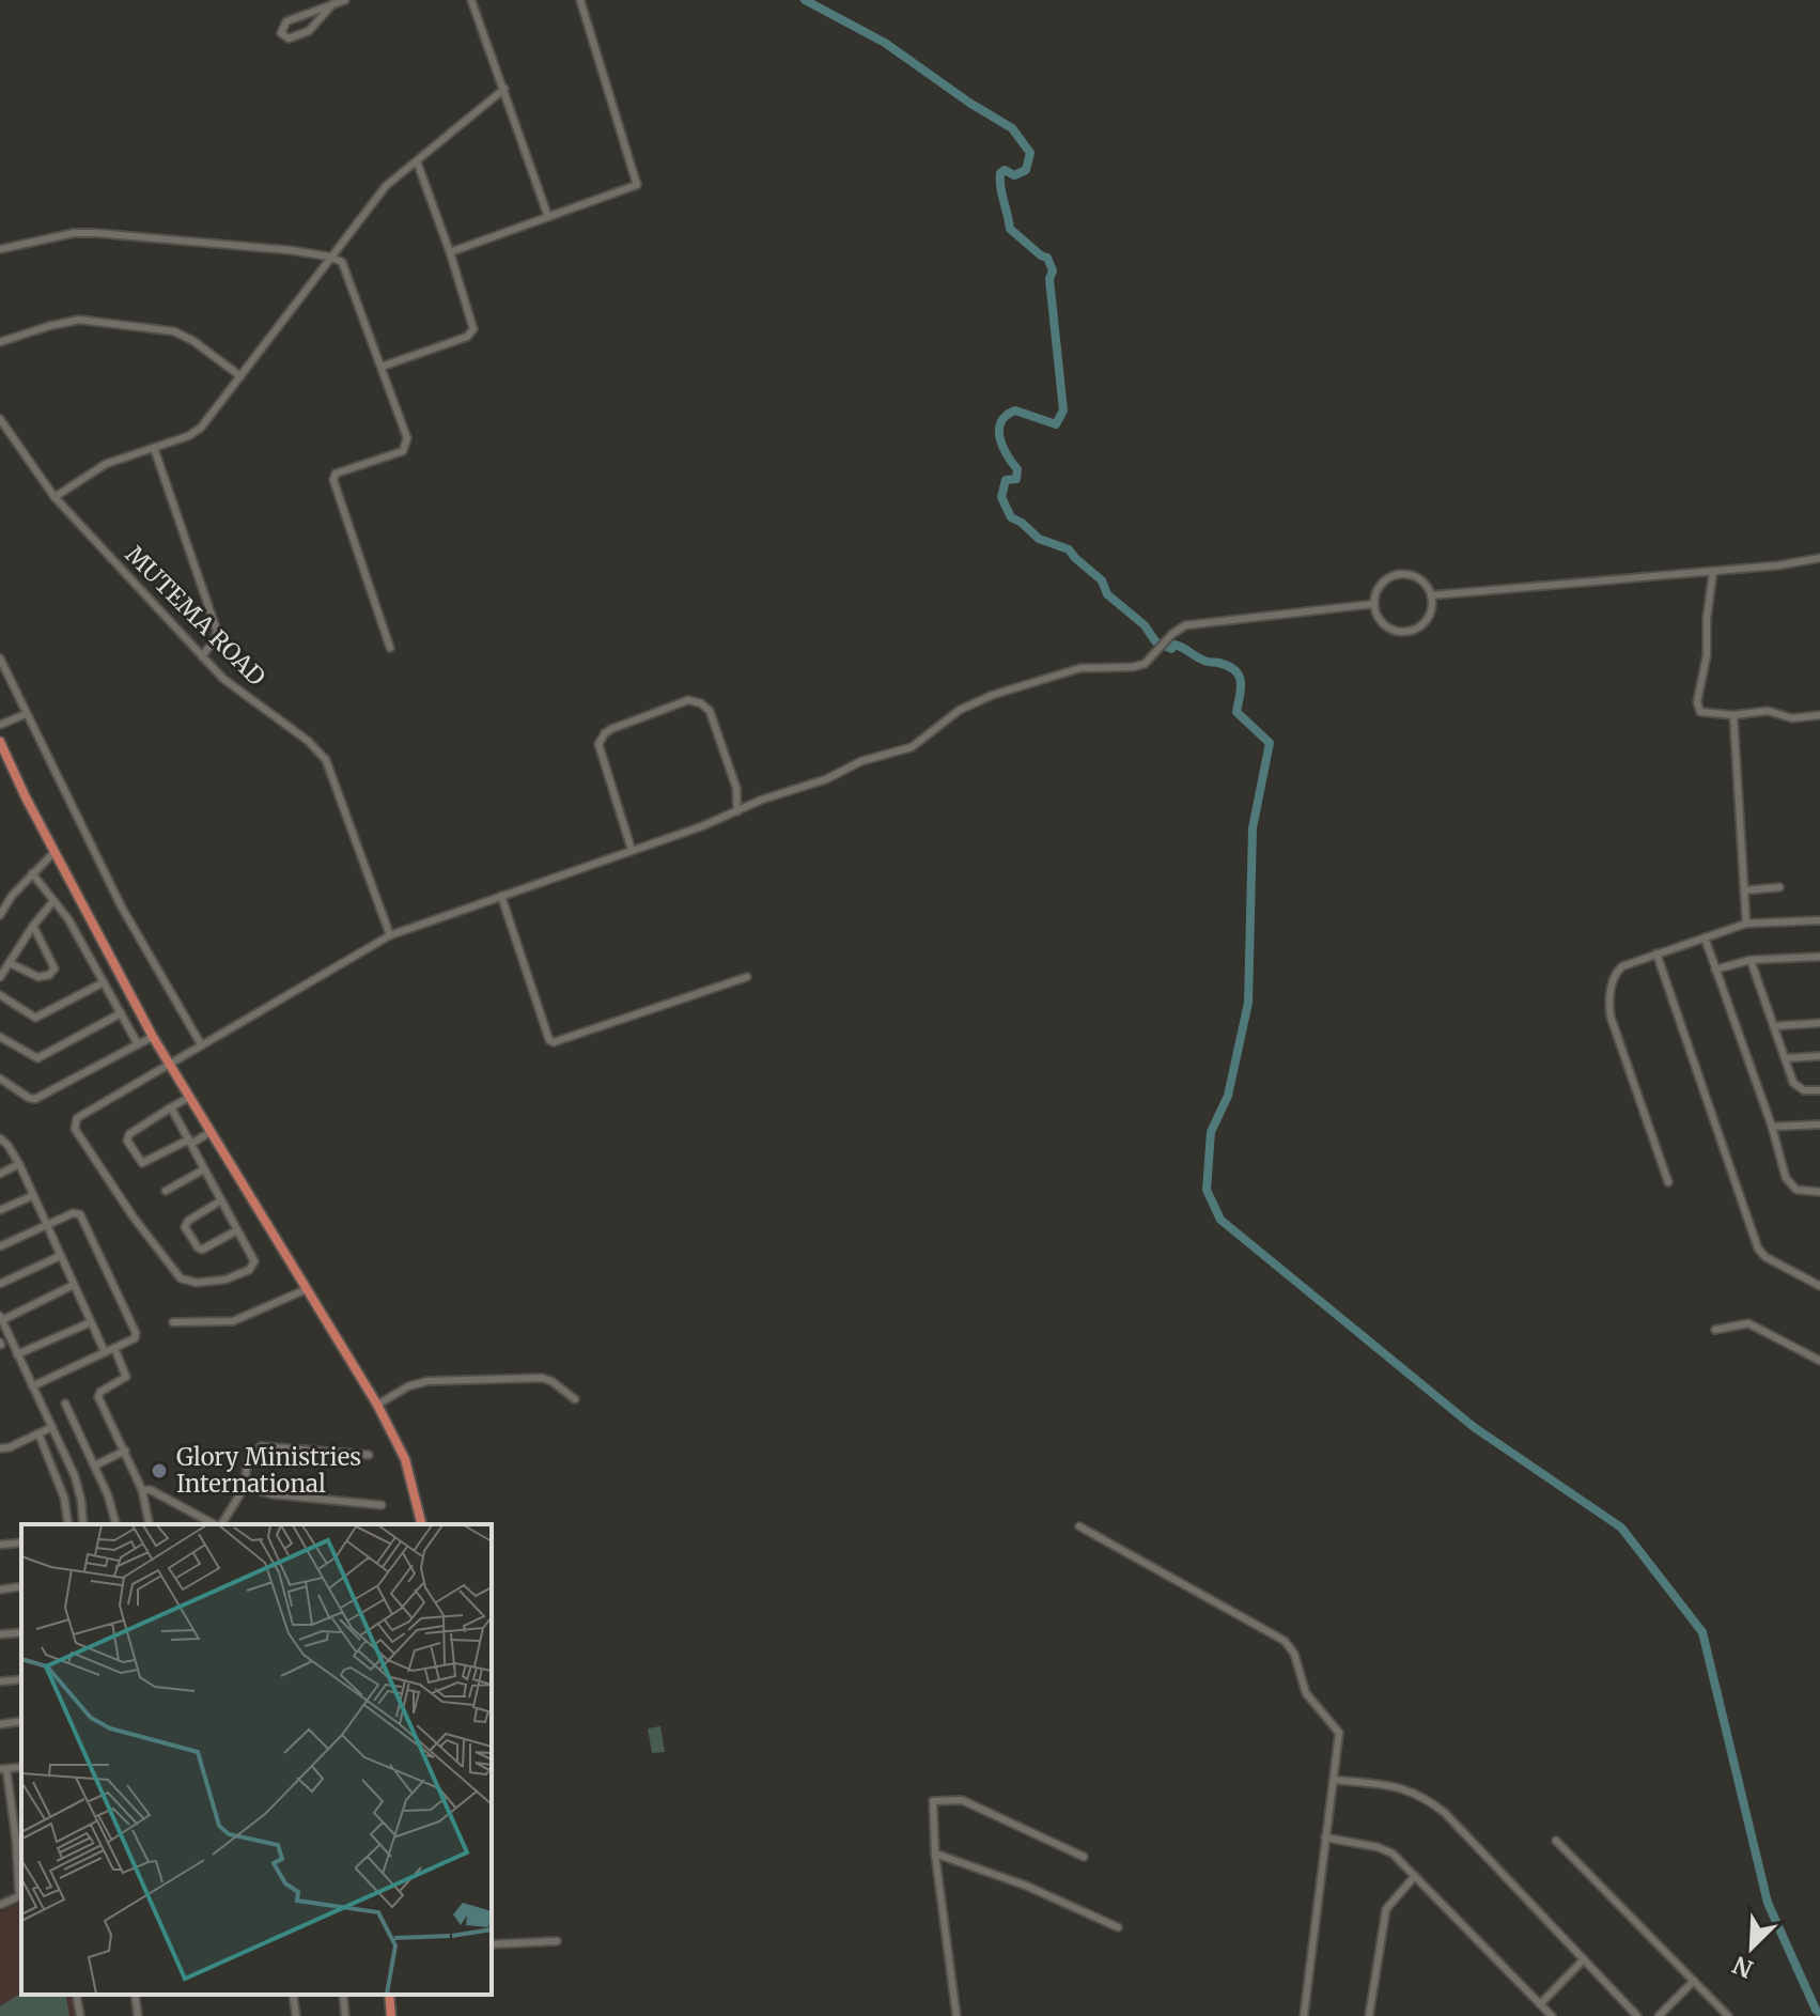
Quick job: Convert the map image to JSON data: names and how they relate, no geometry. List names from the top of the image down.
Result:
{
  "streets": {
    "street": ["MUTEMA ROAD"]
  },
  "places": ["Glory Ministries International"],
  "north": "bottom left"
}
